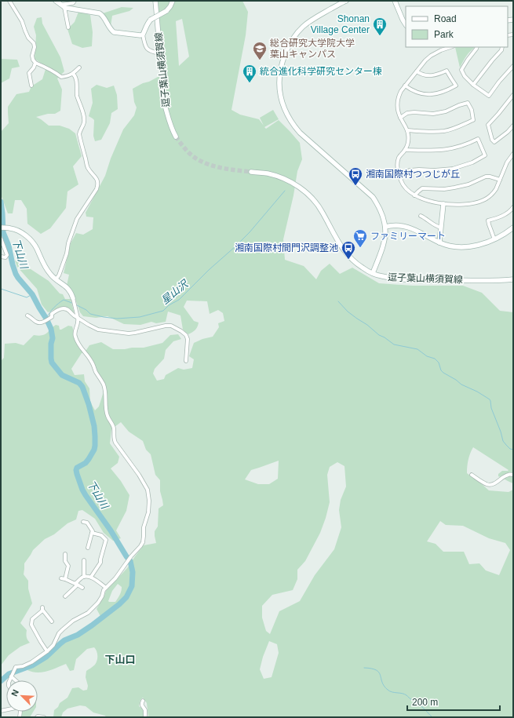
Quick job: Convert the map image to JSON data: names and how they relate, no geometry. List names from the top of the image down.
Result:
{
  "streets": {
    "street": ["逗子葉山横須賀線"]
  },
  "districts": ["下山口"],
  "water": ["下山川", "星山沢"],
  "places": {
    "building": ["Shonan Village Center", "統合進化科学研究センター棟"],
    "school or university": ["総合研究大学院大学 葉山キャンパス"],
    "bus stop": ["湘南国際村つつじが丘", "湘南国際村間門沢調整池"],
    "supermarket": ["ファミリーマート"]
  },
  "legend": ["Road", "Park"],
  "scale_bar": "200 m",
  "north": "top left"
}
